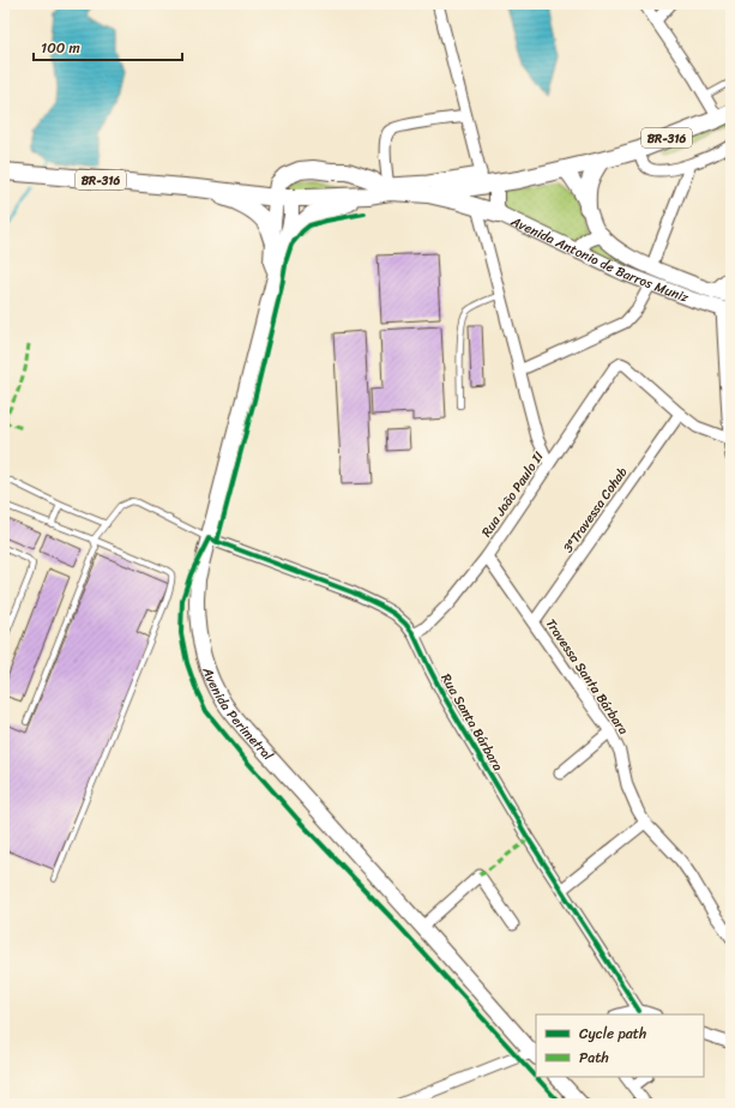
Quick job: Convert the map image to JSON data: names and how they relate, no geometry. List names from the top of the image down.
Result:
{
  "streets": {
    "highway": ["BR-316"],
    "main road": ["Avenida Antonio de Barros Muniz", "Avenida Perimetral"],
    "street": [
      "Rua João Paulo II",
      "3ªTravessa Cohab",
      "Travessa Santa Bárbara",
      "Rua Santa Bárbara"
    ]
  },
  "crossings": [
    ["BR-316", "Avenida Antonio de Barros Muniz"],
    ["Rua João Paulo II", "3ªTravessa Cohab"],
    ["Rua João Paulo II", "Travessa Santa Bárbara"],
    ["Rua João Paulo II", "Rua Santa Bárbara"],
    ["3ªTravessa Cohab", "Travessa Santa Bárbara"],
    ["Avenida Perimetral", "Rua Santa Bárbara"]
  ],
  "legend": ["Cycle path", "Path"],
  "scale_bar": "100 m"
}
